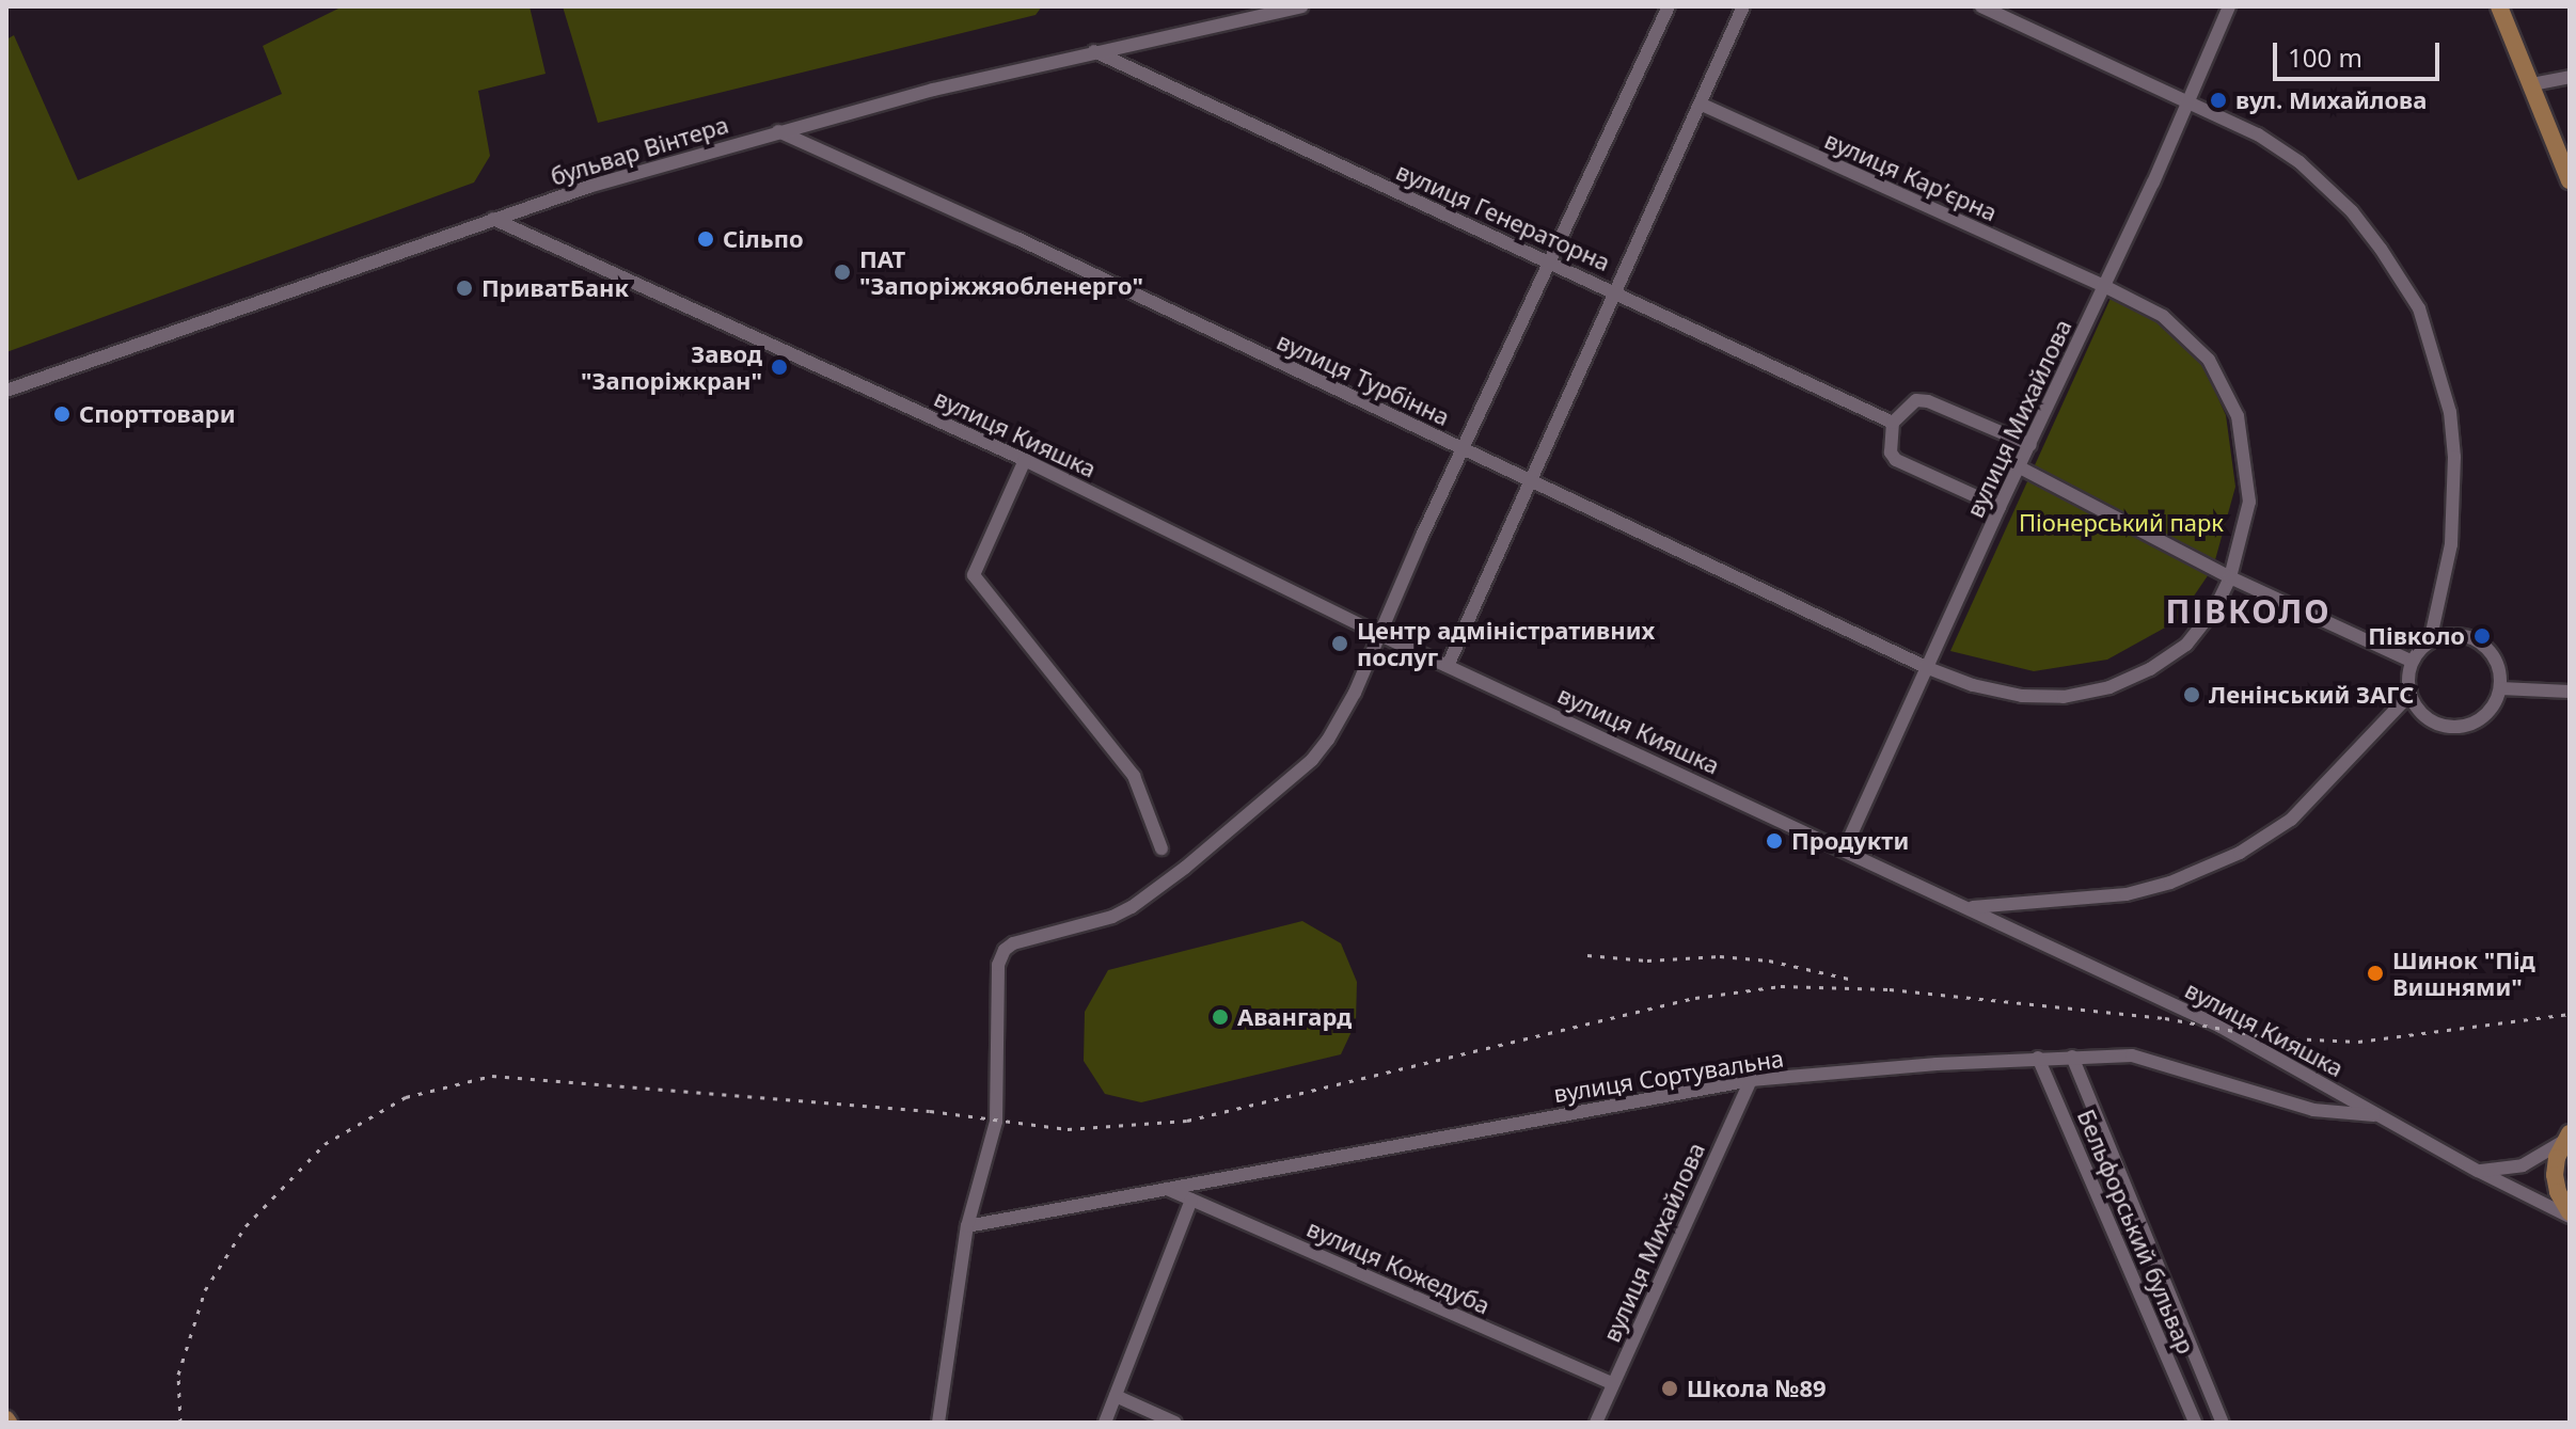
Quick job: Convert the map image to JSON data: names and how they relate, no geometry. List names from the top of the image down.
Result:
{
  "streets": {
    "street": [
      "бульвар Вінтера",
      "вулиця Кар’єрна",
      "вулиця Генераторна",
      "вулиця Турбінна",
      "вулиця Михайлова",
      "вулиця Кияшка",
      "вулиця Сортувальна",
      "Бельфорський бульвар",
      "вулиця Кожедуба"
    ]
  },
  "crossings": [
    ["бульвар Вінтера", "вулиця Генераторна"],
    ["бульвар Вінтера", "вулиця Турбінна"],
    ["бульвар Вінтера", "вулиця Кияшка"],
    ["вулиця Кар’єрна", "вулиця Турбінна"],
    ["вулиця Кар’єрна", "вулиця Михайлова"],
    ["вулиця Турбінна", "вулиця Михайлова"],
    ["вулиця Михайлова", "вулиця Кияшка"],
    ["вулиця Михайлова", "вулиця Сортувальна"],
    ["вулиця Михайлова", "вулиця Кожедуба"],
    ["вулиця Кияшка", "вулиця Сортувальна"],
    ["вулиця Сортувальна", "Бельфорський бульвар"],
    ["вулиця Сортувальна", "вулиця Кожедуба"]
  ],
  "districts": ["ПІВКОЛО"],
  "parks": ["Піонерський парк"],
  "places": [
    "вул. Михайлова",
    "Сільпо",
    "ПАТ \"Запоріжжяобленерго\"",
    "ПриватБанк",
    "Завод \"Запоріжкран\"",
    "Спорттовари",
    "Півколо",
    "Центр адміністративних послуг",
    "Ленінський ЗАГС",
    "Продукти",
    "Шинок \"Під Вишнями\"",
    "Авангард",
    "Школа №89"
  ],
  "scale_bar": "100 m"
}
